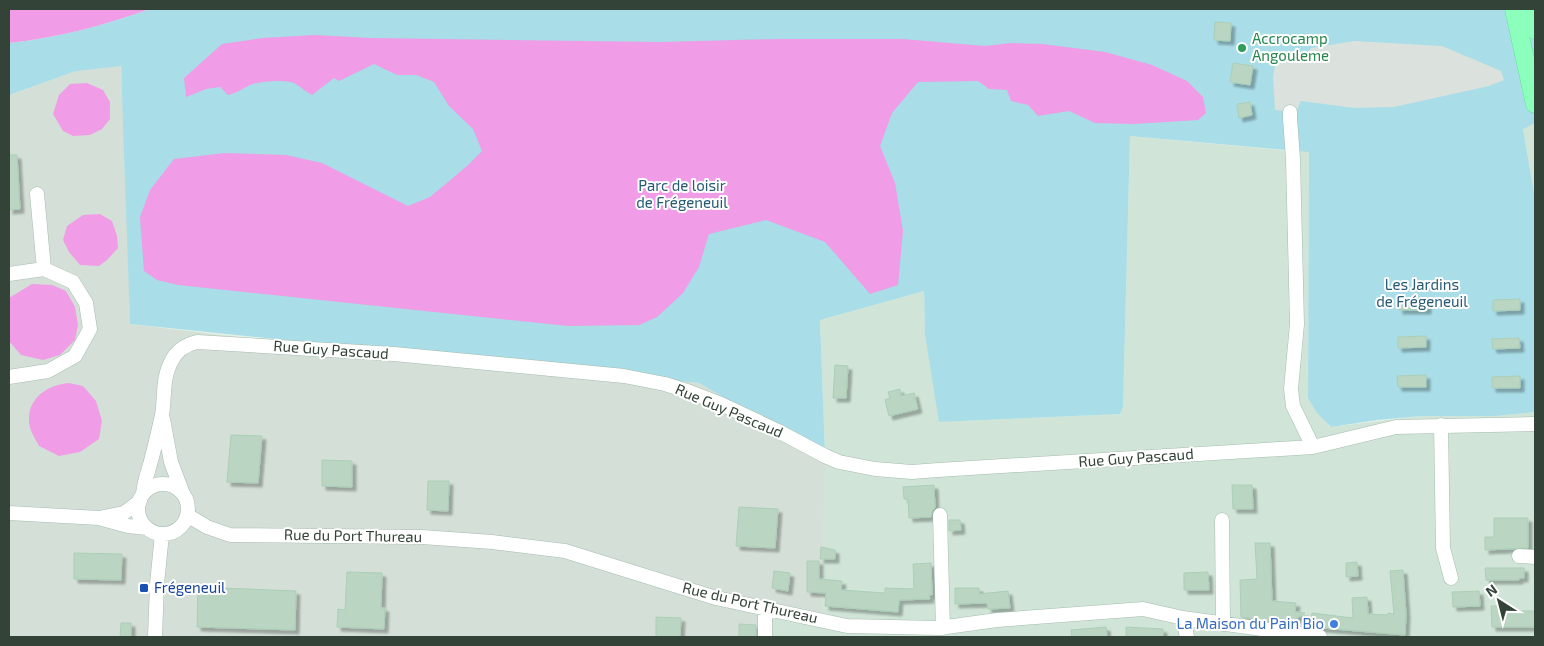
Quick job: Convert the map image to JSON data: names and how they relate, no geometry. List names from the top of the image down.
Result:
{
  "streets": {
    "street": ["Rue Guy Pascaud", "Rue du Port Thureau"]
  },
  "crossings": [
    ["Rue Guy Pascaud", "Rue du Port Thureau"]
  ],
  "parks": ["Parc de loisir de Frégeneuil", "Les Jardins de Frégeneuil"],
  "places": {
    "other": ["Accrocamp Angouleme", "La Maison du Pain Bio"],
    "transit": ["Frégeneuil"]
  },
  "north": "top left"
}
